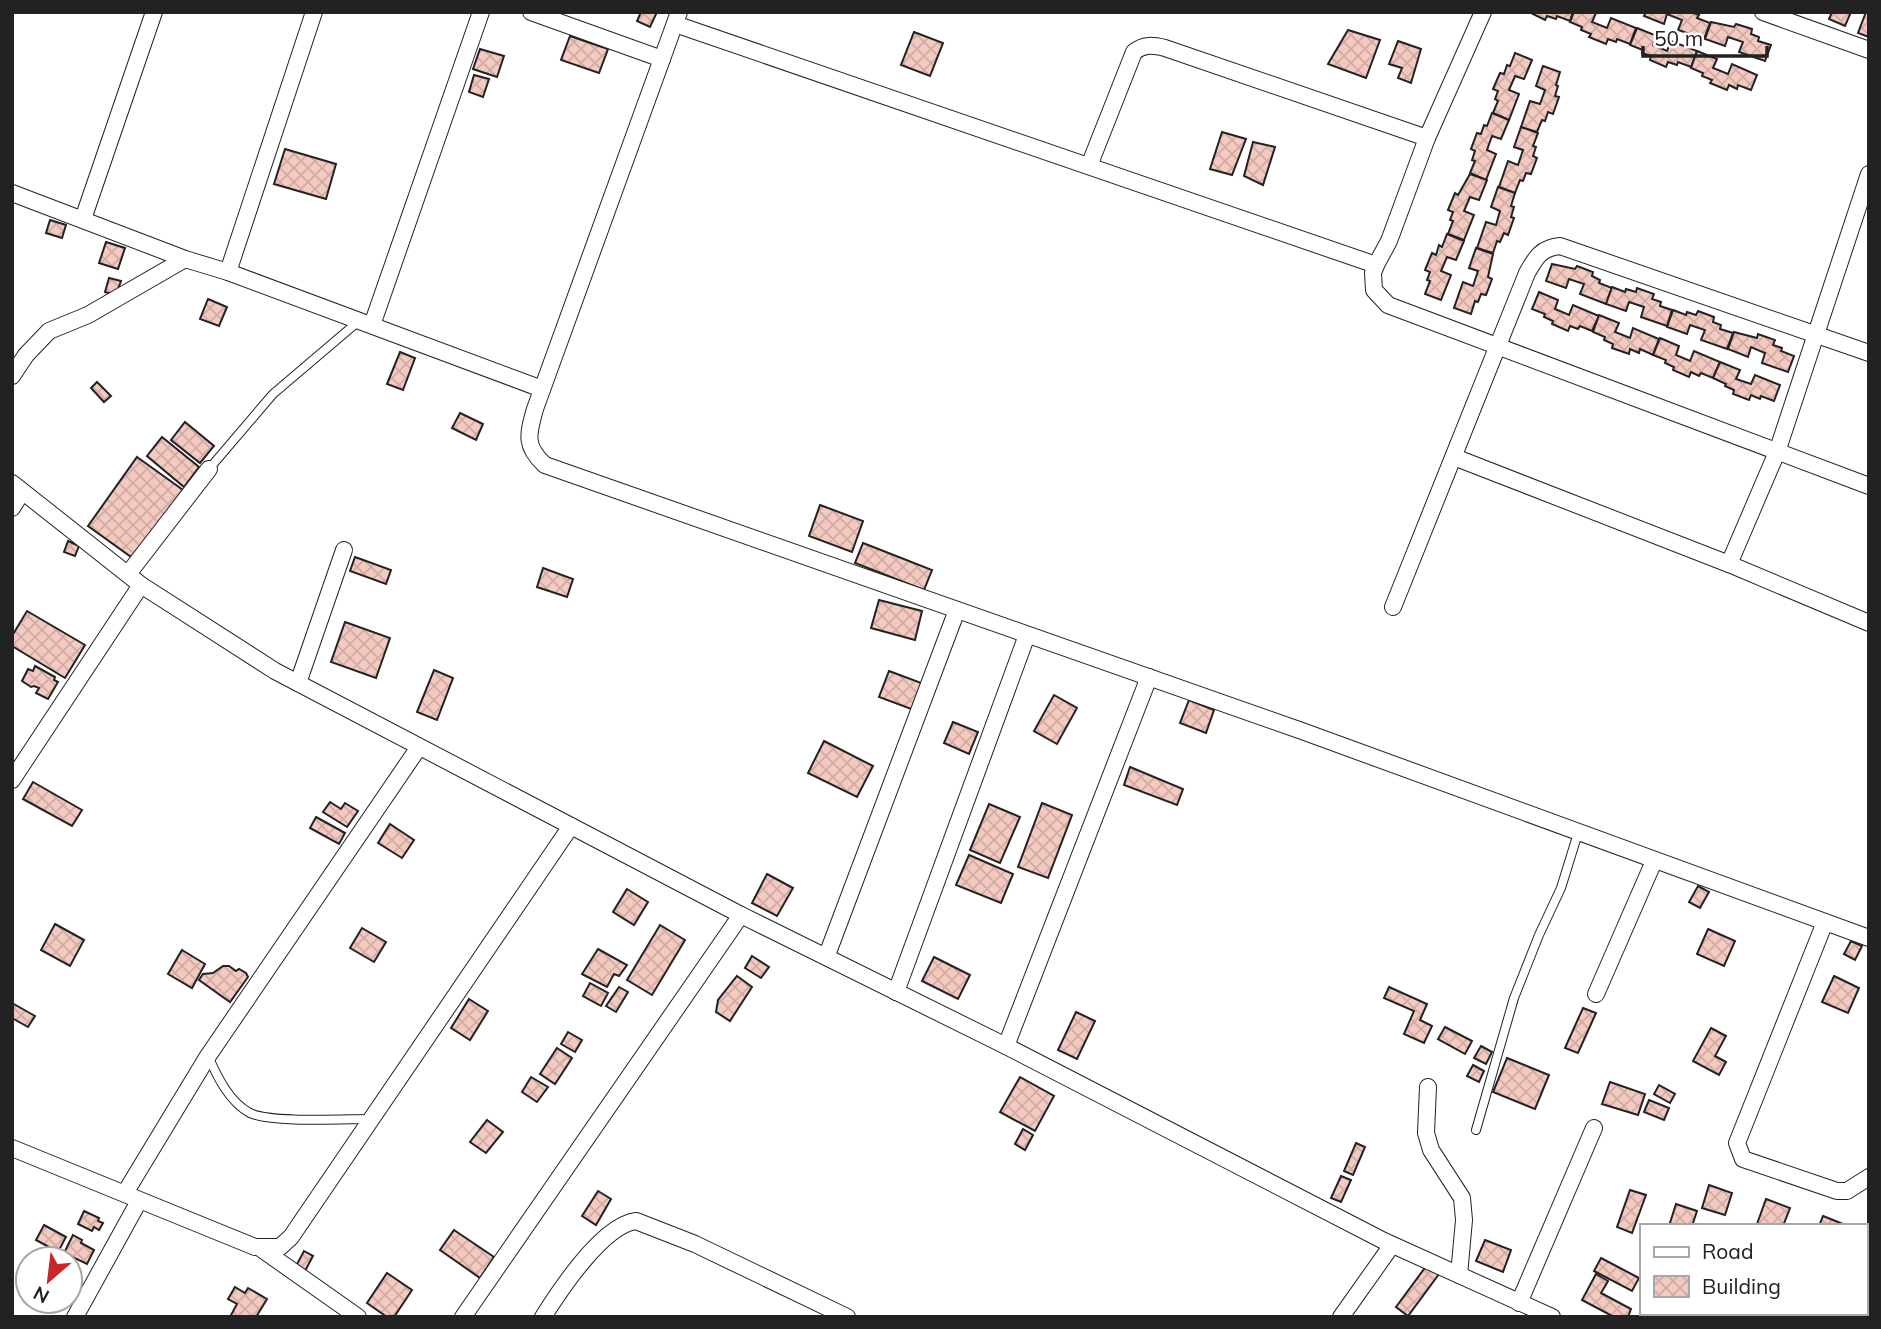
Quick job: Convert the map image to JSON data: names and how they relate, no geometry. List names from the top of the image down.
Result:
{
  "legend": ["Road", "Building"],
  "scale_bar": "50 m",
  "north": "bottom left"
}
